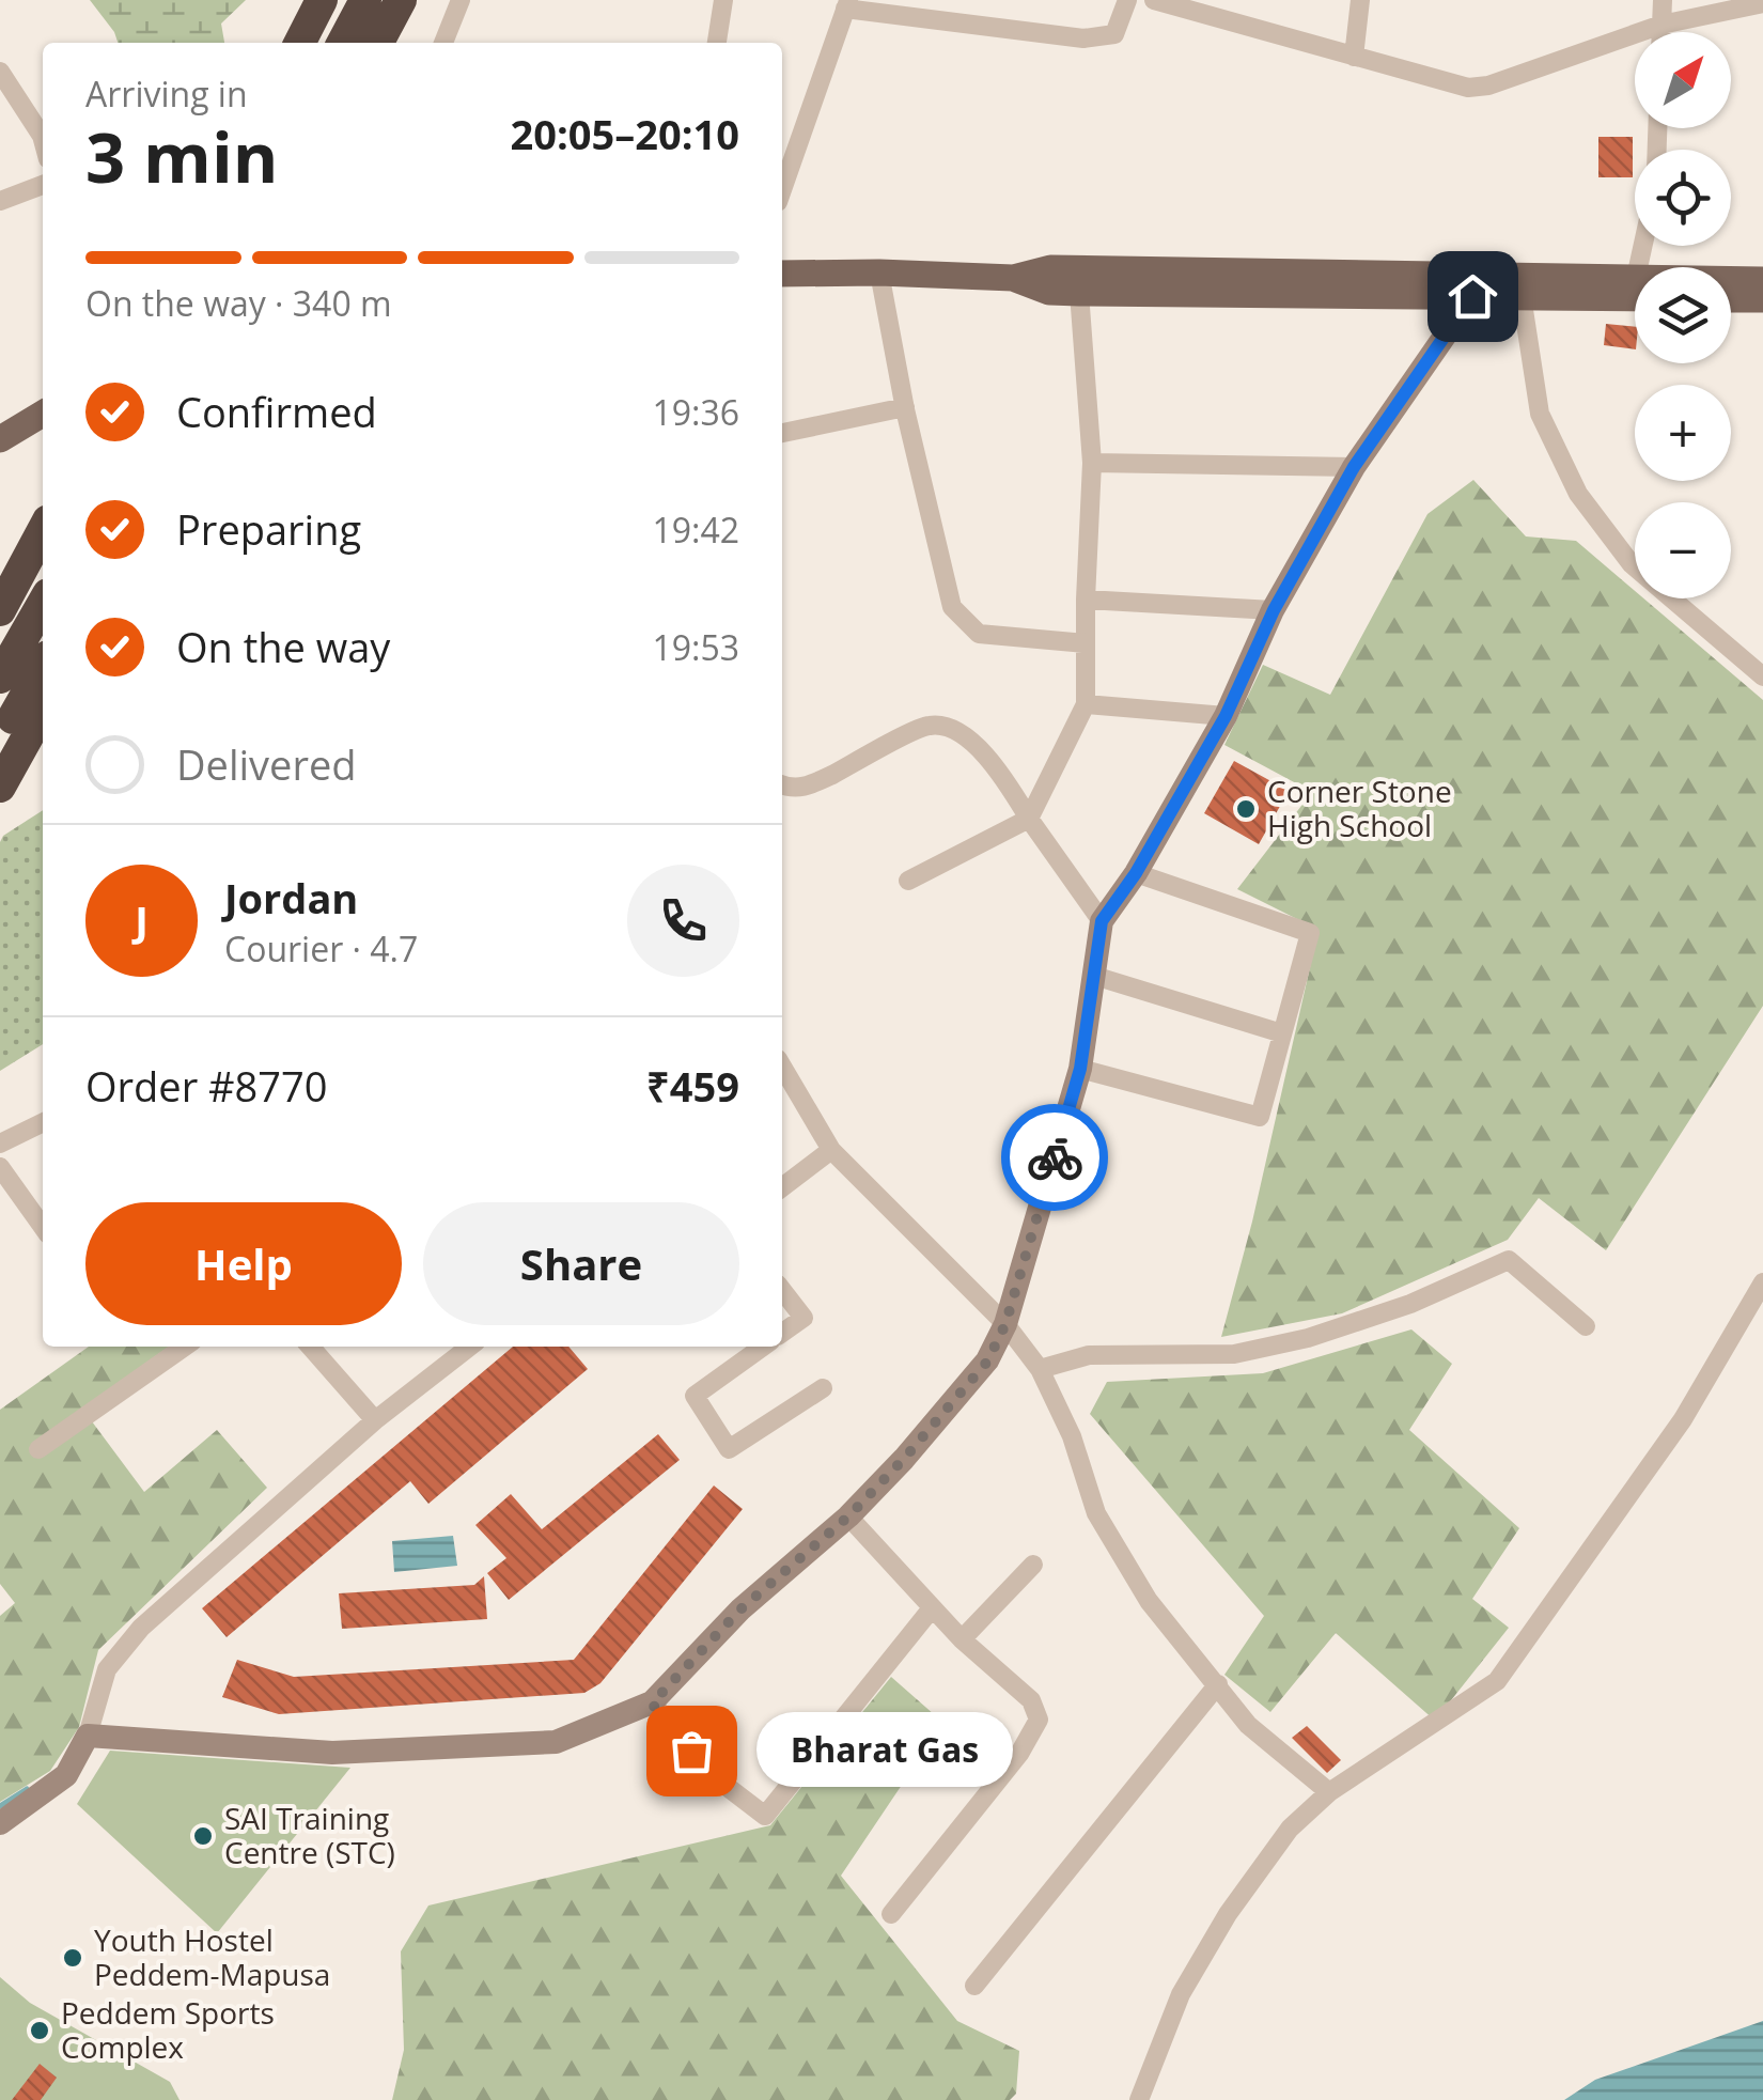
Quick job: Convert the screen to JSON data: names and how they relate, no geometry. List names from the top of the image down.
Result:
{
  "places": [
    "Corner Stone High School",
    "Bharat Gas",
    "SAI Training Centre (STC)",
    "Youth Hostel Peddem-Mapusa",
    "Peddem Sports Complex"
  ],
  "north": "top right",
  "page": {
    "map_buttons": ["+", "−"],
    "heading": ["3 min", "Arriving in", "20:05–20:10"],
    "panel": [
      "Jordan",
      "Courier · 4.7",
      "Order #8770",
      "₹459"
    ],
    "bar": "On the way · 340 m",
    "list": [
      ["Confirmed", "19:36"],
      ["Preparing", "19:42"],
      ["On the way", "19:53"],
      "Delivered"
    ],
    "round": "J",
    "buttons": ["Help", "Share"],
    "bubble": "Bharat Gas"
  }
}
